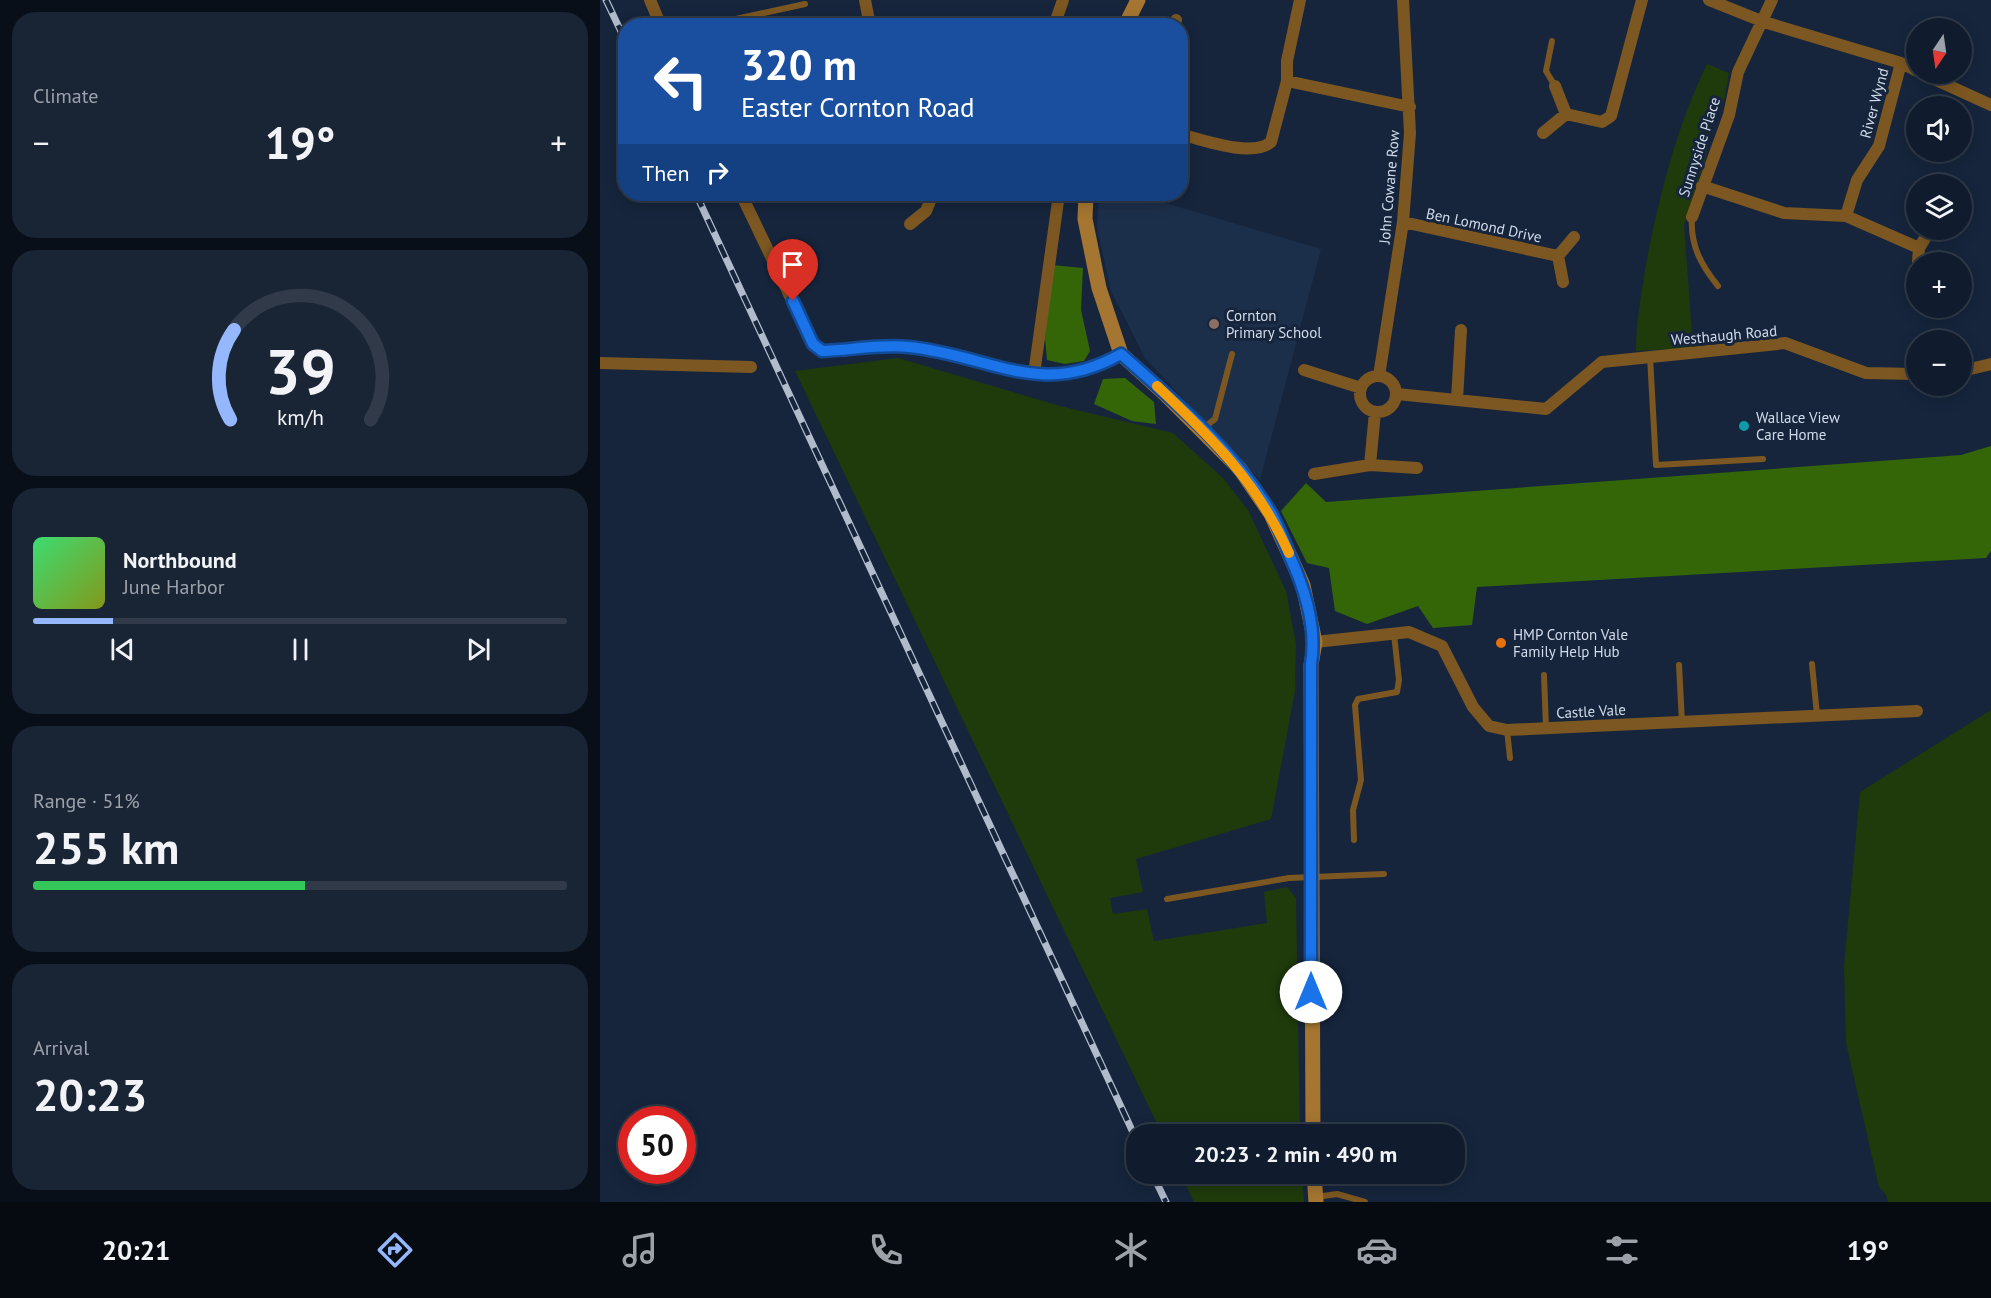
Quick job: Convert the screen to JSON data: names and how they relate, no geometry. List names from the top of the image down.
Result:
{
  "streets": {
    "street": [
      "River Wynd",
      "Sunnyside Place",
      "John Cowane Row",
      "Ben Lomond Drive",
      "Westhaugh Road",
      "Castle Vale"
    ]
  },
  "crossings": [
    ["John Cowane Row", "Ben Lomond Drive"]
  ],
  "places": ["Cornton Primary School", "Wallace View Care Home", "HMP Cornton Vale Family Help Hub"],
  "north": "bottom",
  "page": {
    "tile": [
      "Climate",
      ["Range · 51%", "255 km"],
      ["Arrival", "20:23"]
    ],
    "map_buttons": ["+", "−"],
    "turn": ["320 m", "Easter Cornton Road"],
    "heat": ["−", "19°", "+"],
    "then": "Then",
    "song": ["Northbound", "June Harbor"],
    "limit": "50",
    "trip": "20:23 · 2 min · 490 m",
    "tabs": ["20:21", "19°"],
    "gauge": ["39", "km/h"]
  }
}
